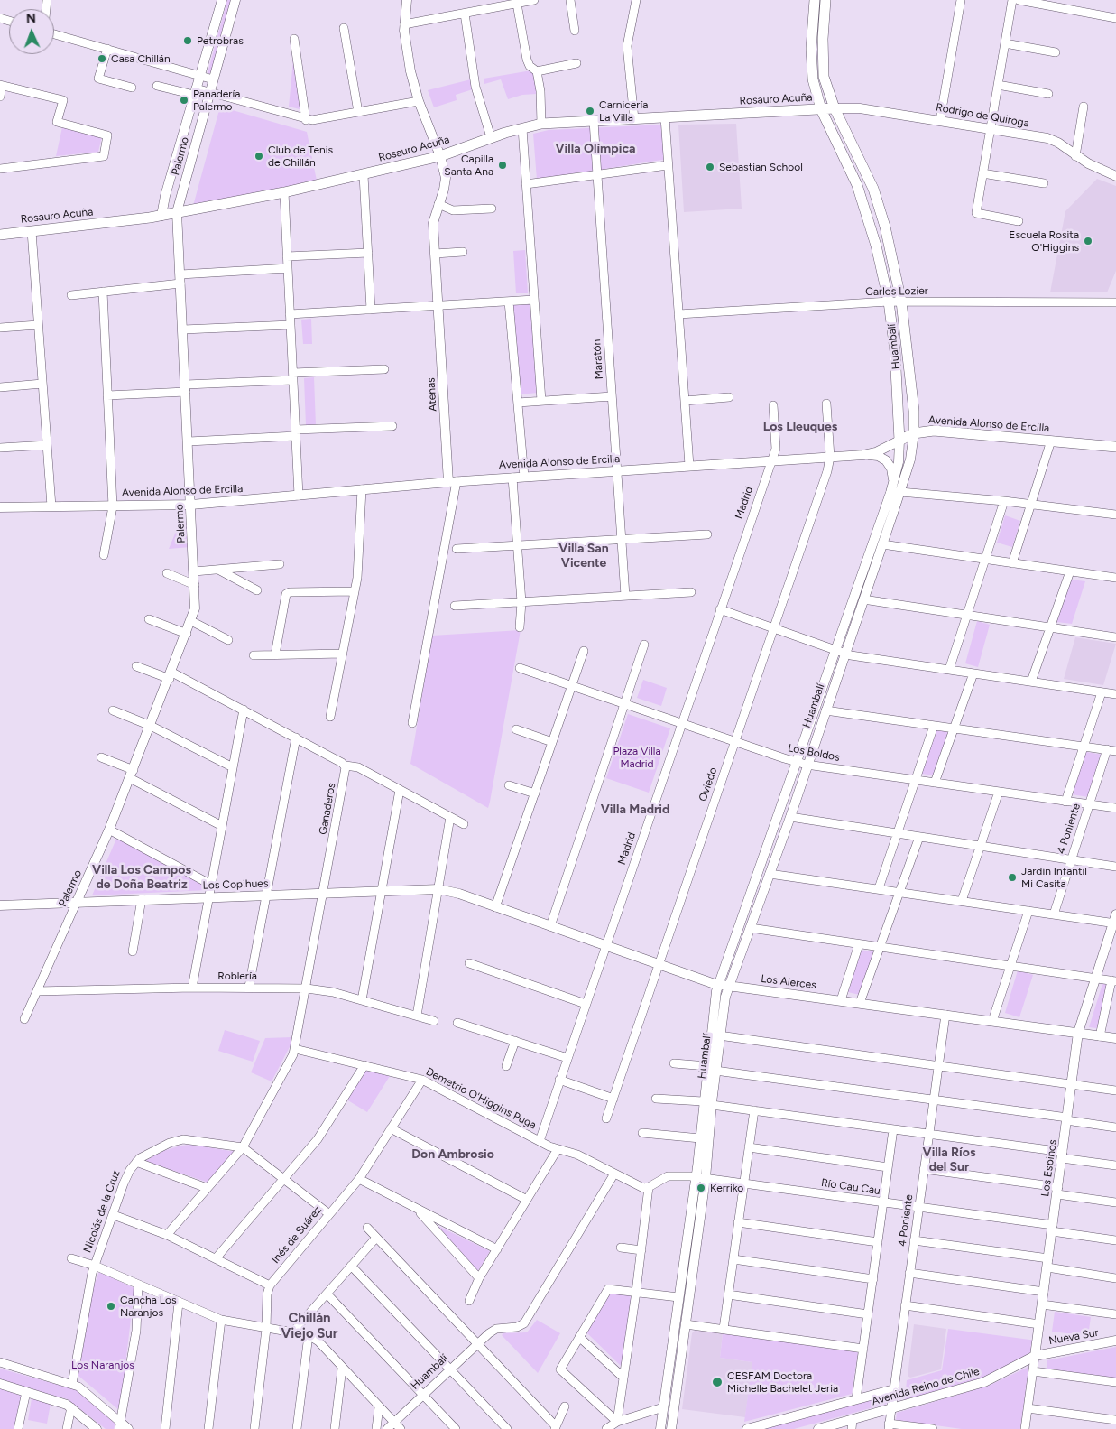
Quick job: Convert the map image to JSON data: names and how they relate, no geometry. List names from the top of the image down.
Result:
{
  "streets": {
    "main road": ["Rosauro Acuña", "Huambalí", "Avenida Alonso de Ercilla"],
    "street": [
      "Rodrigo de Quiroga",
      "Palermo",
      "Carlos Lozier",
      "Maratón",
      "Atenas",
      "Madrid",
      "Los Boldos",
      "Oviedo",
      "Ganaderos",
      "4 Poniente",
      "Los Copihues",
      "Roblería",
      "Los Alerces",
      "Demetrio O'Higgins Puga",
      "Los Espinos",
      "Río Cau Cau",
      "Nicolás de la Cruz",
      "Inés de Suárez",
      "Nueva Sur",
      "Avenida Reino de Chile"
    ]
  },
  "crossings": [
    ["Rosauro Acuña", "Rodrigo de Quiroga"],
    ["Rosauro Acuña", "Palermo"],
    ["Rosauro Acuña", "Huambalí"],
    ["Rosauro Acuña", "Maratón"],
    ["Rosauro Acuña", "Atenas"],
    ["Rodrigo de Quiroga", "Huambalí"],
    ["Palermo", "Avenida Alonso de Ercilla"],
    ["Palermo", "Los Copihues"],
    ["Palermo", "Roblería"],
    ["Carlos Lozier", "Huambalí"],
    ["Huambalí", "Avenida Alonso de Ercilla"],
    ["Huambalí", "Los Boldos"],
    ["Huambalí", "Los Alerces"],
    ["Huambalí", "Demetrio O'Higgins Puga"],
    ["Huambalí", "Río Cau Cau"],
    ["Maratón", "Avenida Alonso de Ercilla"],
    ["Atenas", "Avenida Alonso de Ercilla"],
    ["Avenida Alonso de Ercilla", "Madrid"],
    ["Avenida Alonso de Ercilla", "Oviedo"],
    ["Madrid", "Los Boldos"],
    ["Madrid", "Los Alerces"],
    ["Madrid", "Demetrio O'Higgins Puga"],
    ["Los Boldos", "Oviedo"],
    ["Los Boldos", "4 Poniente"],
    ["Oviedo", "Los Alerces"],
    ["Ganaderos", "Los Copihues"],
    ["Ganaderos", "Roblería"],
    ["Ganaderos", "Demetrio O'Higgins Puga"],
    ["Ganaderos", "Nicolás de la Cruz"],
    ["4 Poniente", "Los Alerces"],
    ["4 Poniente", "Río Cau Cau"],
    ["4 Poniente", "Avenida Reino de Chile"],
    ["Los Copihues", "Los Alerces"],
    ["Los Alerces", "Los Espinos"],
    ["Demetrio O'Higgins Puga", "Río Cau Cau"],
    ["Demetrio O'Higgins Puga", "Inés de Suárez"],
    ["Los Espinos", "Río Cau Cau"],
    ["Los Espinos", "Nueva Sur"],
    ["Los Espinos", "Avenida Reino de Chile"],
    ["Nicolás de la Cruz", "Inés de Suárez"],
    ["Nueva Sur", "Avenida Reino de Chile"]
  ],
  "districts": [
    "Villa Olímpica",
    "Los Lleuques",
    "Villa San Vicente",
    "Villa Madrid",
    "Villa Los Campos de Doña Beatriz",
    "Villa Ríos del Sur",
    "Don Ambrosio",
    "Chillán Viejo Sur"
  ],
  "parks": ["Plaza Villa Madrid", "Los Naranjos"],
  "places": [
    "Petrobras",
    "Casa Chillán",
    "Panadería Palermo",
    "Carnicería La Villa",
    "Club de Tenis de Chillán",
    "Capilla Santa Ana",
    "Sebastian School",
    "Escuela Rosita O'Higgins",
    "Jardín Infantil Mi Casita",
    "Kerriko",
    "Cancha Los Naranjos",
    "CESFAM Doctora Michelle Bachelet Jeria"
  ],
  "north": "top"
}
